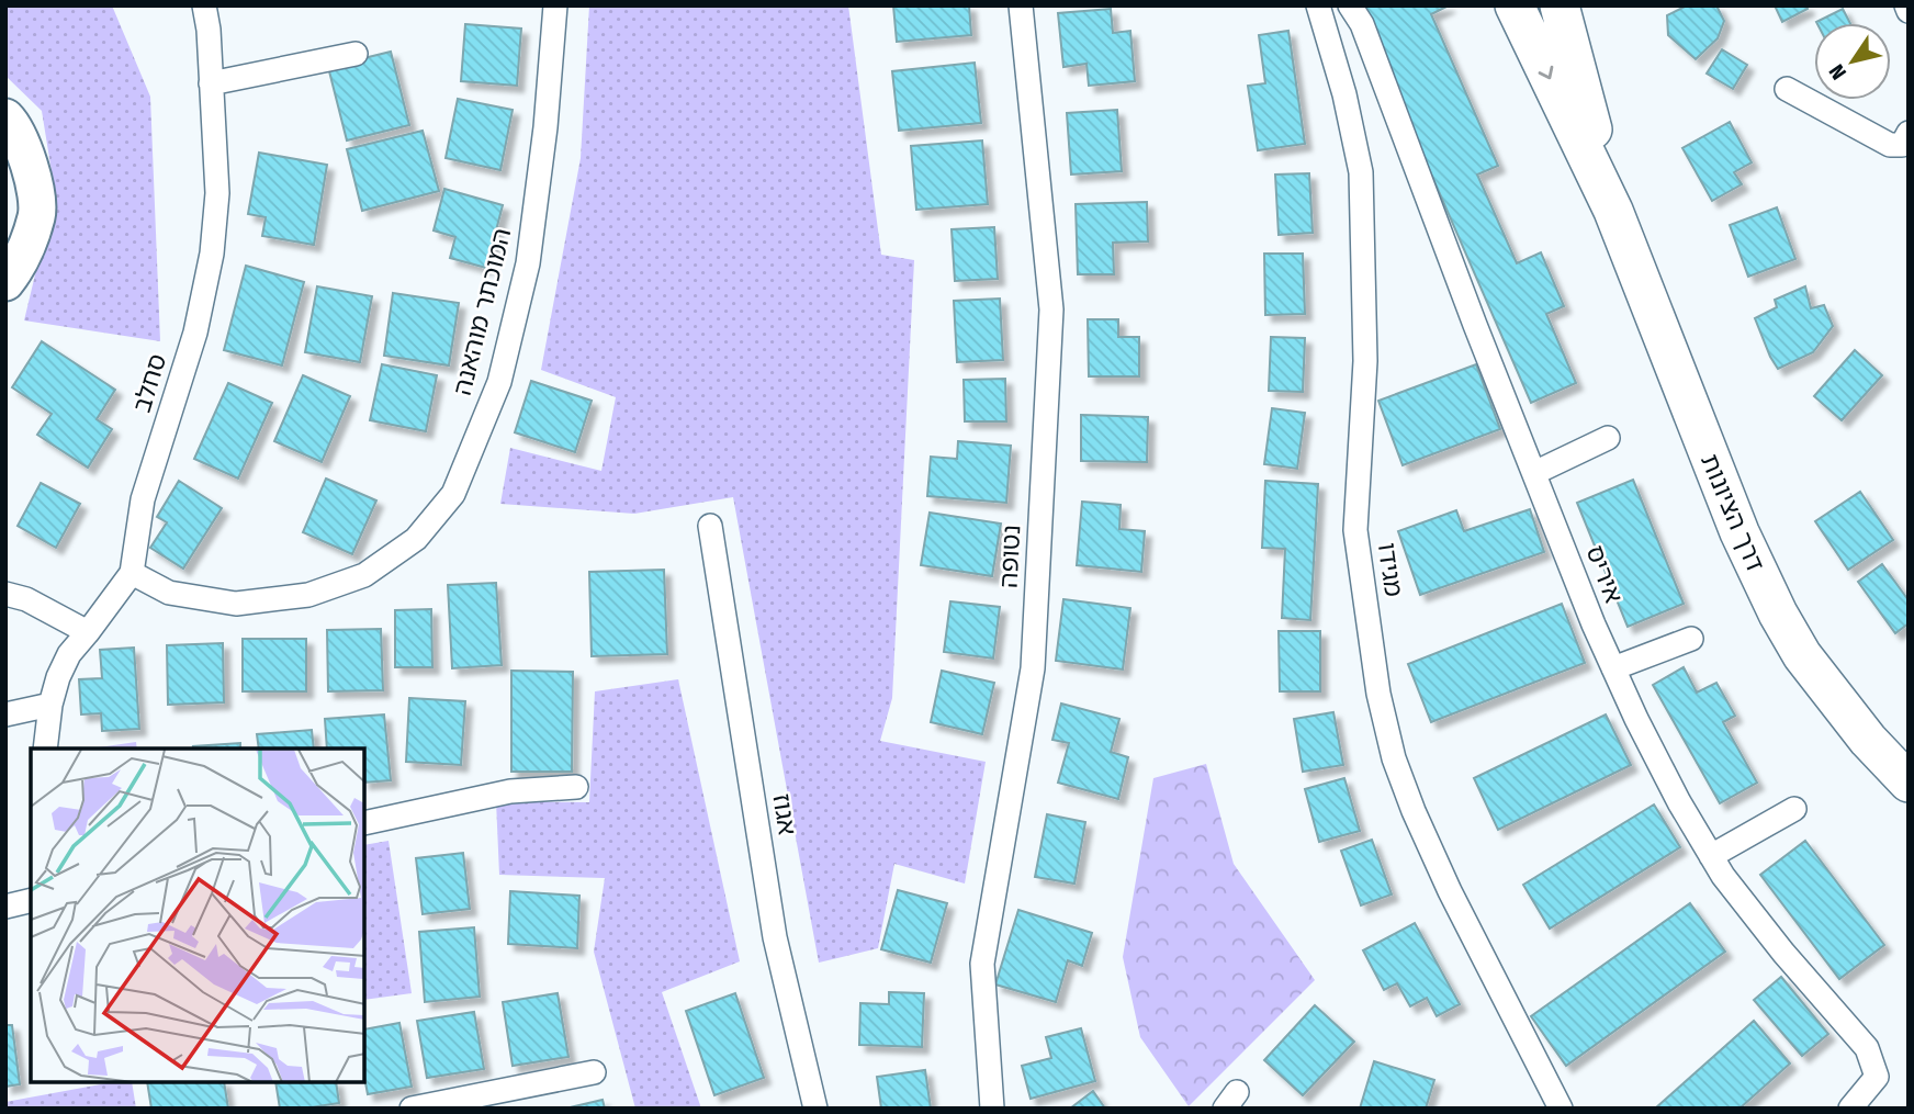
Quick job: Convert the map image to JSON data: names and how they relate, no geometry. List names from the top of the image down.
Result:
{
  "streets": {
    "highway": ["דרך הציונות"],
    "street": [
      "המוכתר מוהאנה",
      "סחלב",
      "נטופה",
      "מגידו",
      "איריס",
      "אגוז"
    ]
  },
  "crossings": [
    ["המוכתר מוהאנה", "סחלב"]
  ],
  "north": "bottom left"
}
